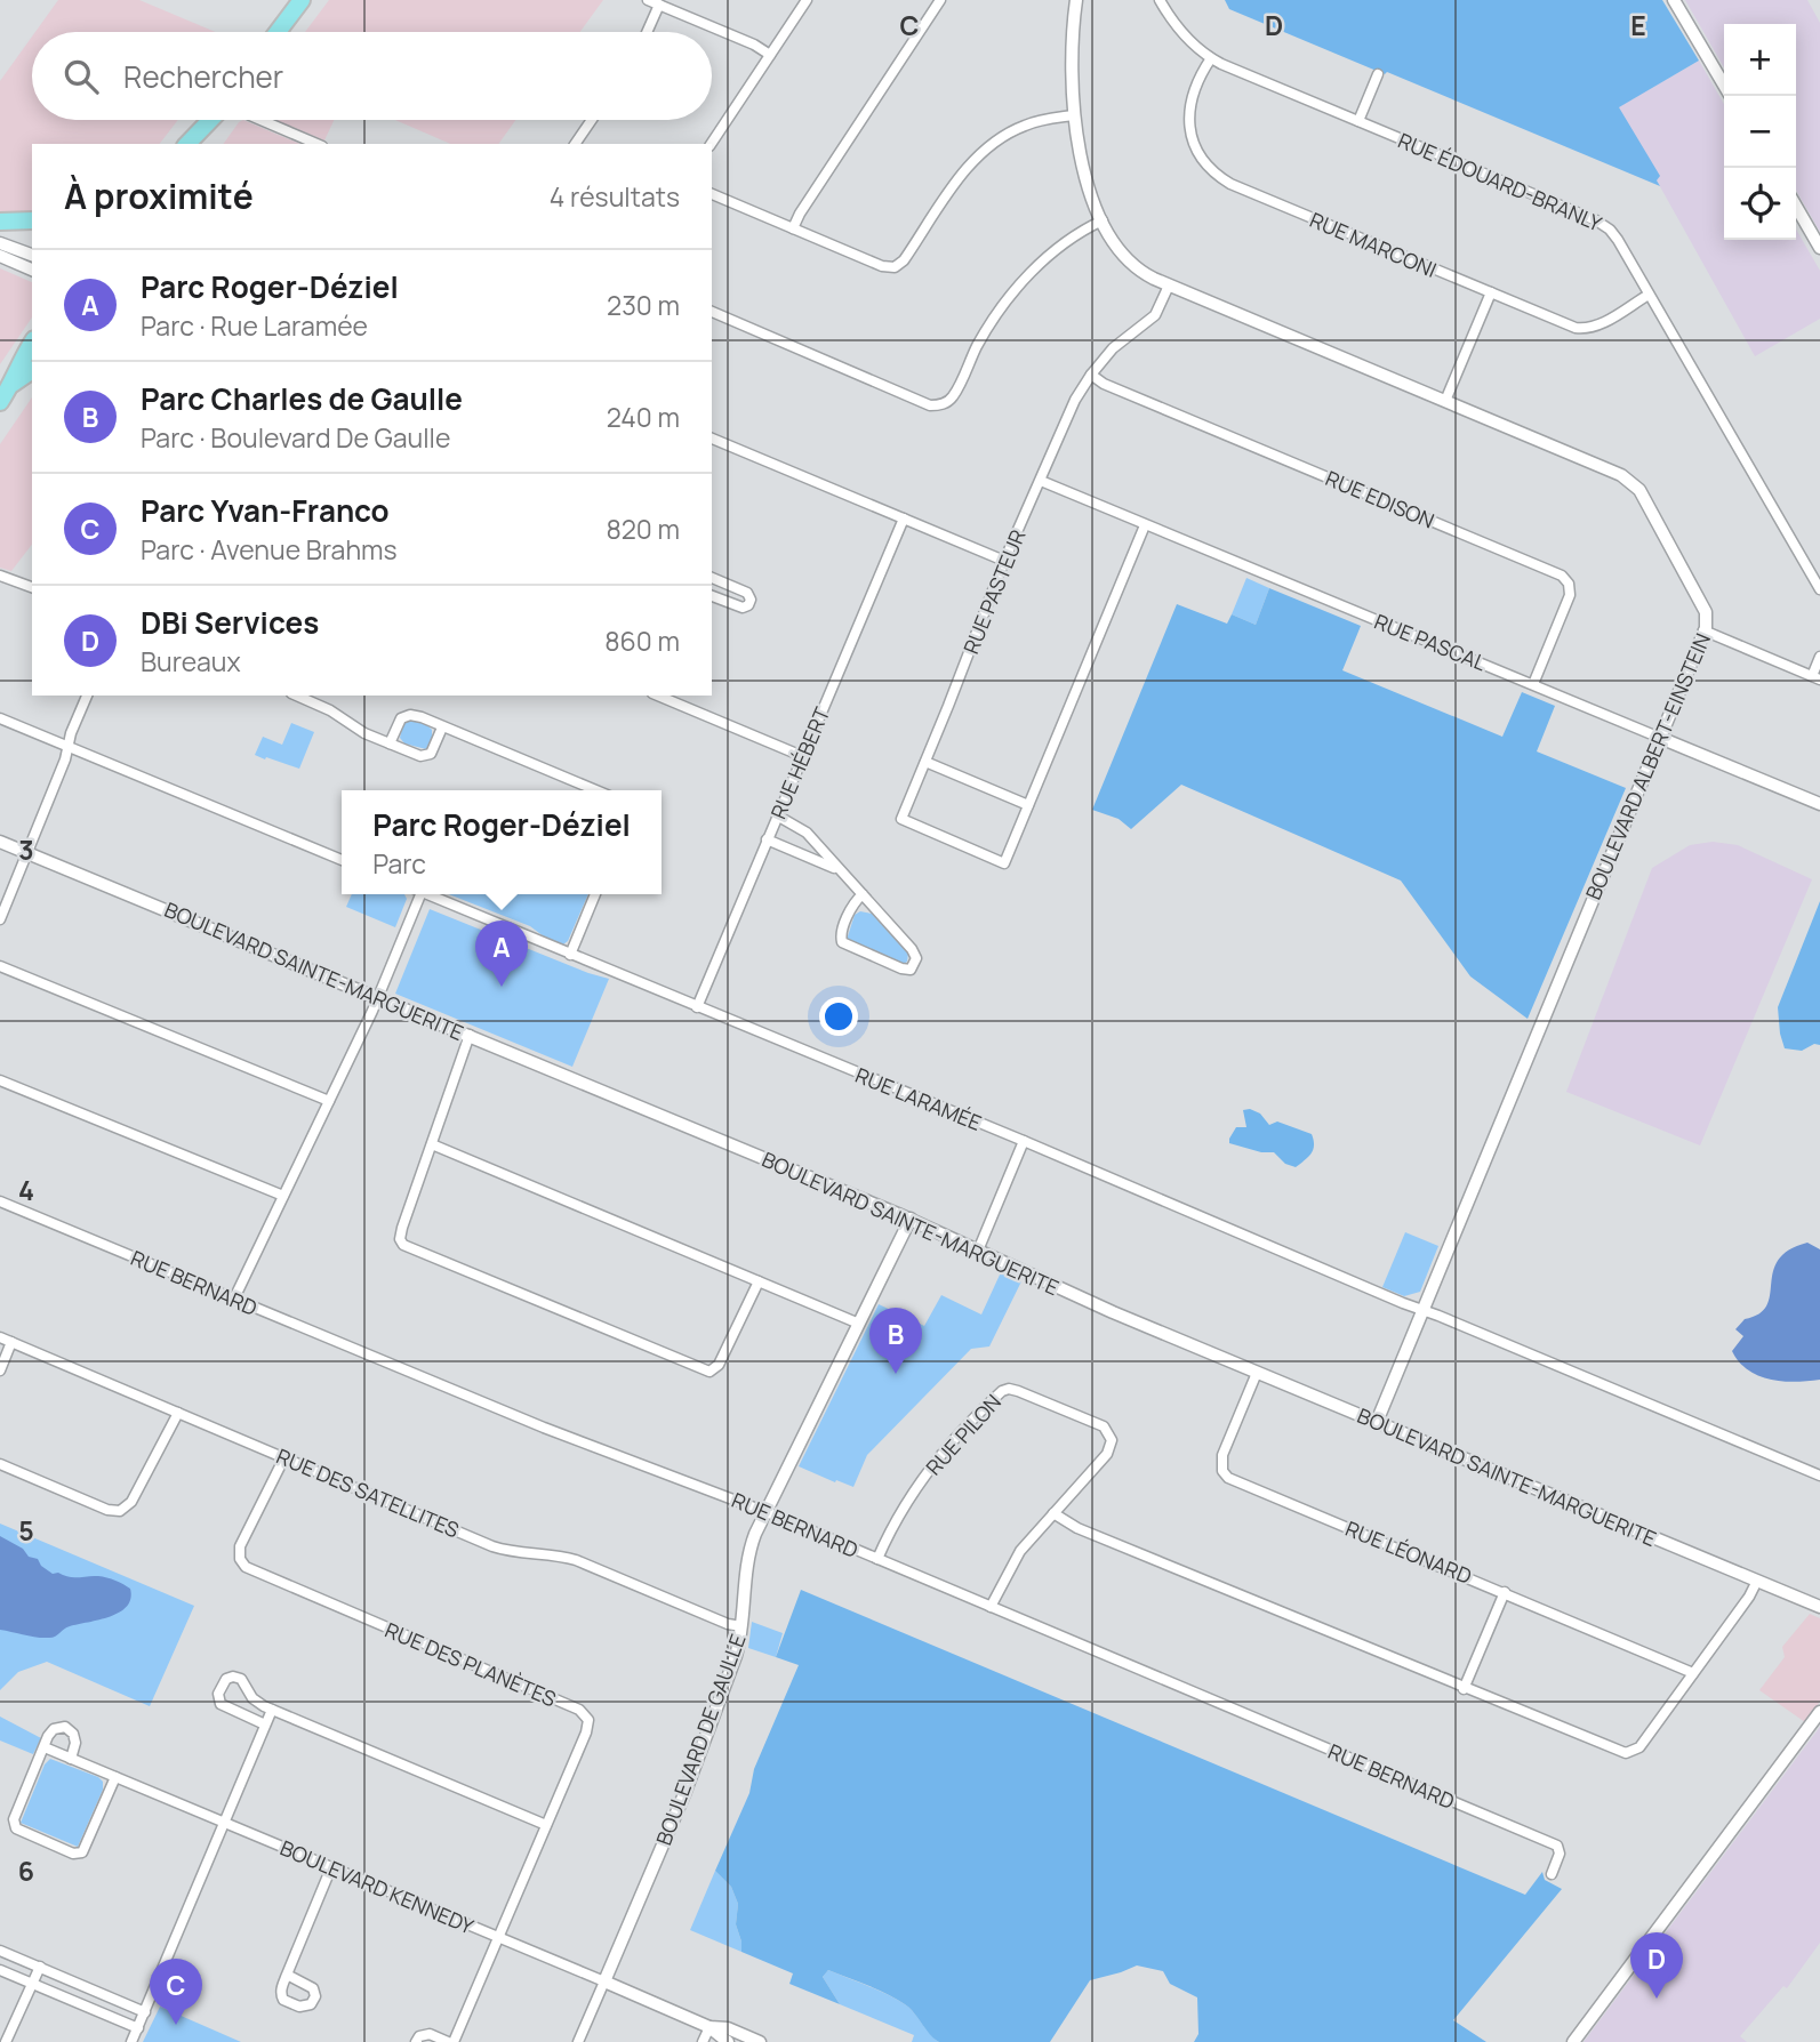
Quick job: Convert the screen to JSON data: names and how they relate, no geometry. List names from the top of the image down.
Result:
{
  "streets": {
    "street": [
      "RUE ÉDOUARD-BRANLY",
      "RUE MARCONI",
      "RUE EDISON",
      "RUE PASTEUR",
      "RUE PASCAL",
      "RUE HÉBERT",
      "BOULEVARD ALBERT-EINSTEIN",
      "BOULEVARD SAINTE-MARGUERITE",
      "RUE LARAMÉE",
      "RUE BERNARD",
      "RUE PILON",
      "RUE DES SATELLITES",
      "RUE LÉONARD",
      "RUE DES PLANÈTES",
      "BOULEVARD DE GAULLE",
      "BOULEVARD KENNEDY"
    ]
  },
  "crossings": [
    ["RUE ÉDOUARD-BRANLY", "RUE MARCONI"],
    ["RUE EDISON", "RUE PASTEUR"],
    ["RUE EDISON", "RUE PASCAL"],
    ["RUE PASTEUR", "RUE PASCAL"],
    ["RUE PASTEUR", "BOULEVARD ALBERT-EINSTEIN"],
    ["RUE PASCAL", "BOULEVARD ALBERT-EINSTEIN"],
    ["RUE HÉBERT", "RUE LARAMÉE"],
    ["BOULEVARD ALBERT-EINSTEIN", "BOULEVARD SAINTE-MARGUERITE"],
    ["BOULEVARD ALBERT-EINSTEIN", "RUE LARAMÉE"],
    ["BOULEVARD SAINTE-MARGUERITE", "RUE LÉONARD"],
    ["BOULEVARD SAINTE-MARGUERITE", "BOULEVARD DE GAULLE"],
    ["RUE BERNARD", "RUE PILON"],
    ["RUE BERNARD", "BOULEVARD DE GAULLE"],
    ["RUE DES SATELLITES", "RUE DES PLANÈTES"],
    ["RUE DES SATELLITES", "BOULEVARD DE GAULLE"],
    ["RUE DES PLANÈTES", "BOULEVARD KENNEDY"],
    ["BOULEVARD DE GAULLE", "BOULEVARD KENNEDY"]
  ],
  "page": {
    "map_buttons": ["+", "−"],
    "search": "Rechercher",
    "heading": ["À proximité", "4 résultats"],
    "list": [
      {
        "mark": "A",
        "name": "Parc Roger-Déziel",
        "note": "Parc · Rue Laramée",
        "value": "230 m"
      },
      {
        "mark": "B",
        "name": "Parc Charles de Gaulle",
        "note": "Parc · Boulevard De Gaulle",
        "value": "240 m"
      },
      {
        "mark": "C",
        "name": "Parc Yvan-Franco",
        "note": "Parc · Avenue Brahms",
        "value": "820 m"
      },
      {
        "mark": "D",
        "name": "DBi Services",
        "note": "Bureaux",
        "value": "860 m"
      }
    ],
    "popup": ["Parc Roger-Déziel", "Parc"],
    "pins": [
      "A",
      "B",
      "D",
      "C"
    ]
  },
  "grid": {
    "columns": ["C", "D", "E"],
    "rows": [
      "3",
      "4",
      "5",
      "6"
    ]
  }
}
